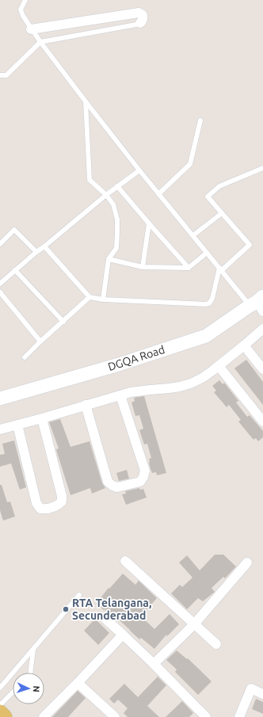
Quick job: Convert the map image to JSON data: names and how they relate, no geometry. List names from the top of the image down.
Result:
{
  "streets": {
    "main road": ["DGQA Road"]
  },
  "places": ["RTA Telangana, Secunderabad"],
  "north": "right"
}
